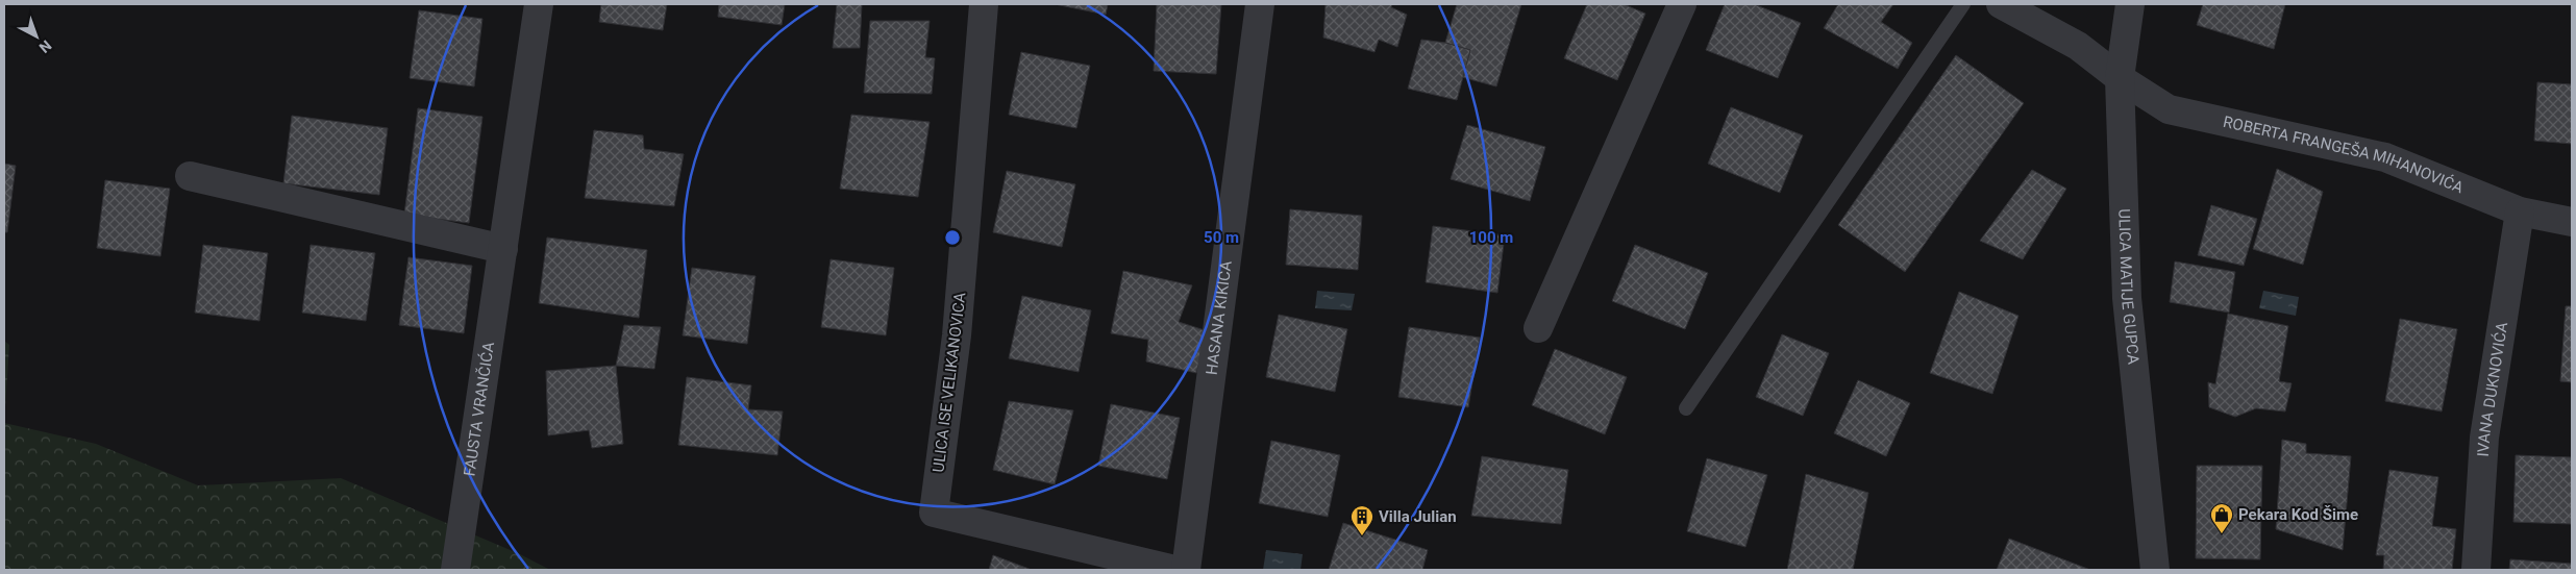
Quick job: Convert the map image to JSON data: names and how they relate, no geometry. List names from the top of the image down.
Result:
{
  "streets": {
    "street": [
      "ROBERTA FRANGEŠA MIHANOVIĆA",
      "ULICA MATIJE GUPCA",
      "HASANA KIKICA",
      "ULICA ISE VELIKANOVICA",
      "IVANA DUKNOVIĆA",
      "FAUSTA VRANČIĆA"
    ]
  },
  "crossings": [
    ["ROBERTA FRANGEŠA MIHANOVIĆA", "ULICA MATIJE GUPCA"],
    ["ROBERTA FRANGEŠA MIHANOVIĆA", "IVANA DUKNOVIĆA"]
  ],
  "places": {
    "shop": ["Pekara Kod Šime"],
    "building": ["Villa Julian"]
  },
  "north": "bottom right",
  "rings": ["50 m", "100 m"]
}
